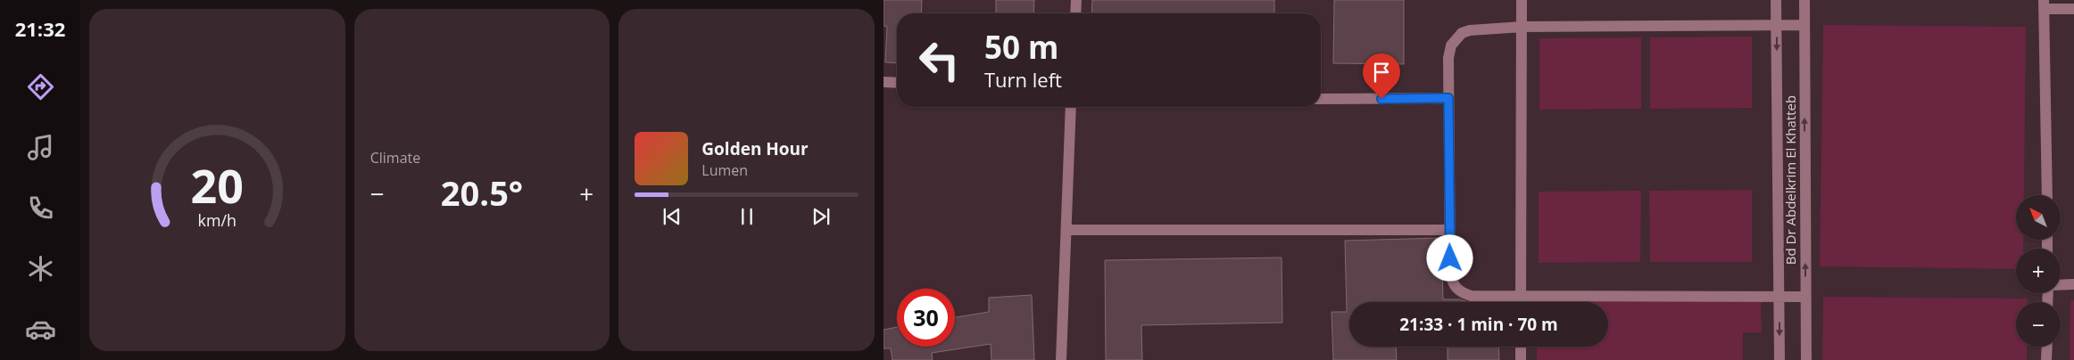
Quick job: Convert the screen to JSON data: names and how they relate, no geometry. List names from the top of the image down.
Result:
{
  "streets": {
    "street": ["Bd Dr Abdelkrim El Khatteb"]
  },
  "north": "top left",
  "page": {
    "tabs": "21:32",
    "tile": "Climate",
    "turn": ["50 m", "Turn left"],
    "song": ["Golden Hour", "Lumen"],
    "heat": ["−", "20.5°", "+"],
    "map_buttons": ["+", "−"],
    "limit": "30",
    "trip": "21:33 · 1 min · 70 m",
    "gauge": ["20", "km/h"]
  }
}
